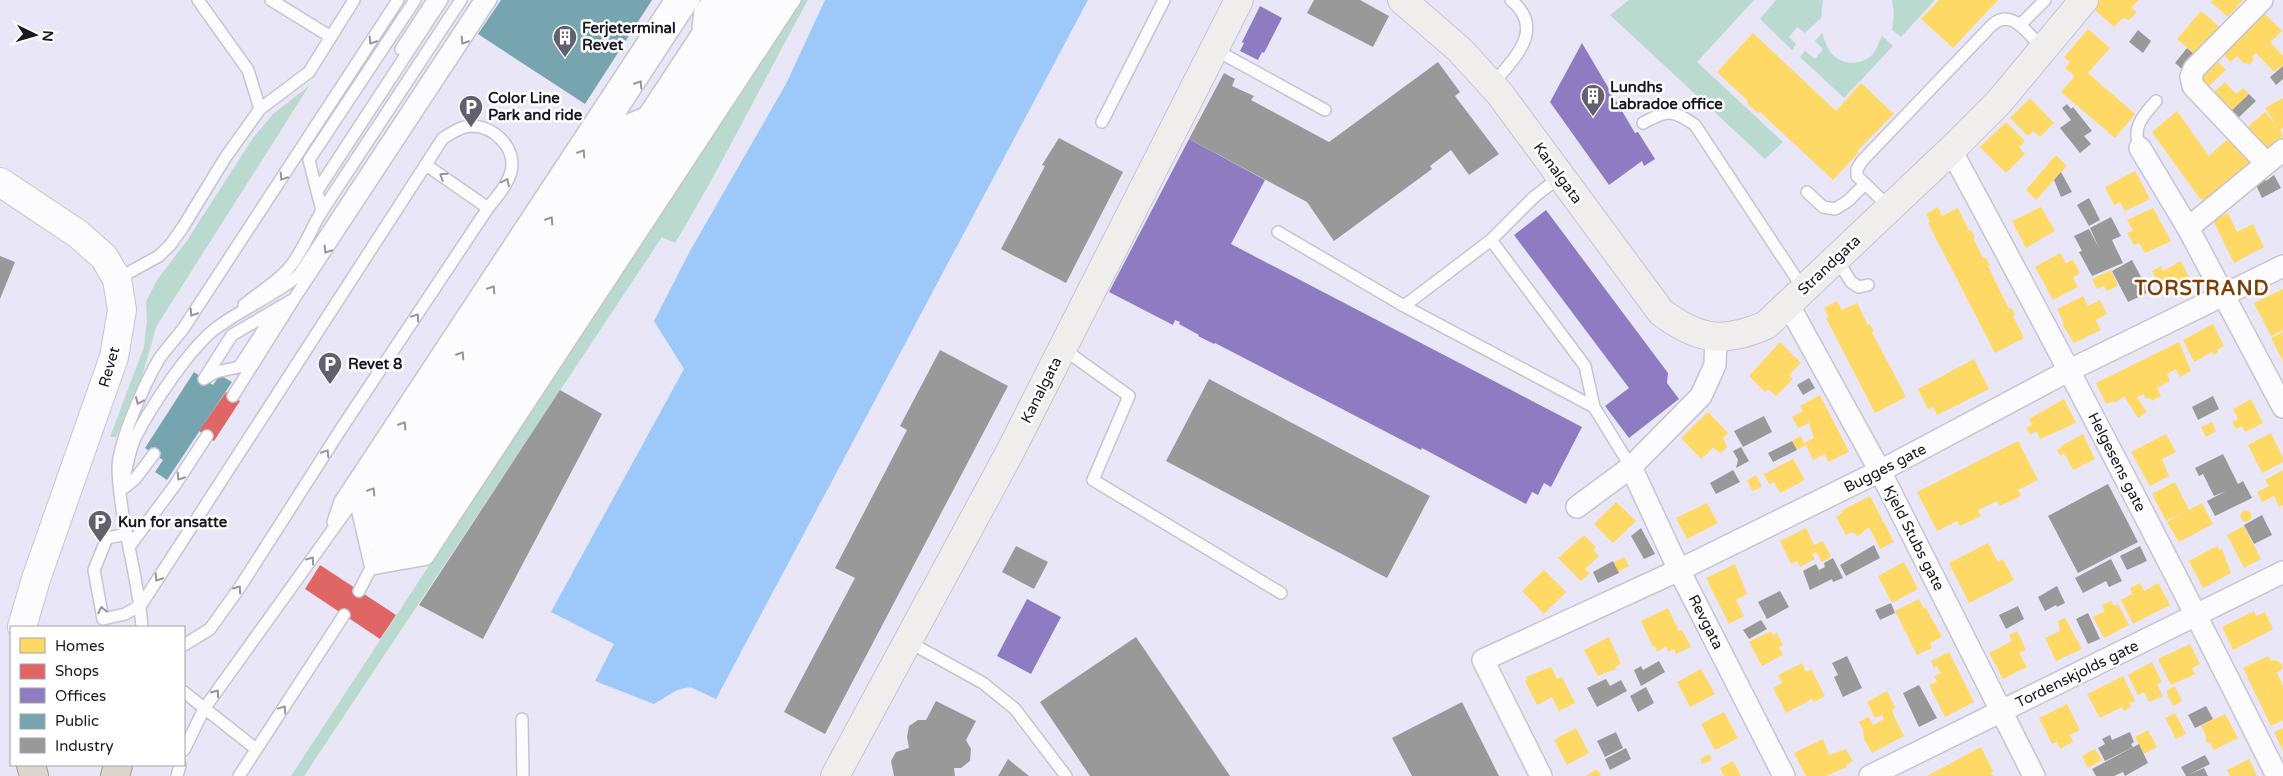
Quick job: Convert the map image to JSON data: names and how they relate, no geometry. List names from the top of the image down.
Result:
{
  "streets": {
    "main road": ["Kanalgata", "Strandgata"],
    "street": [
      "Revet",
      "Helgesens gate",
      "Bugges gate",
      "Kjeld Stubs gate",
      "Revgata",
      "Tordenskjolds gate"
    ]
  },
  "crossings": [
    ["Kanalgata", "Strandgata"],
    ["Strandgata", "Helgesens gate"],
    ["Strandgata", "Kjeld Stubs gate"],
    ["Helgesens gate", "Bugges gate"],
    ["Helgesens gate", "Tordenskjolds gate"],
    ["Bugges gate", "Kjeld Stubs gate"],
    ["Bugges gate", "Revgata"],
    ["Kjeld Stubs gate", "Tordenskjolds gate"]
  ],
  "districts": ["TORSTRAND"],
  "places": {
    "building": ["Ferjeterminal Revet", "Lundhs Labradoe office"],
    "parking": ["Color Line Park and ride", "Revet 8", "Kun for ansatte"]
  },
  "legend": [
    "Homes",
    "Shops",
    "Offices",
    "Public",
    "Industry"
  ],
  "north": "right"
}
